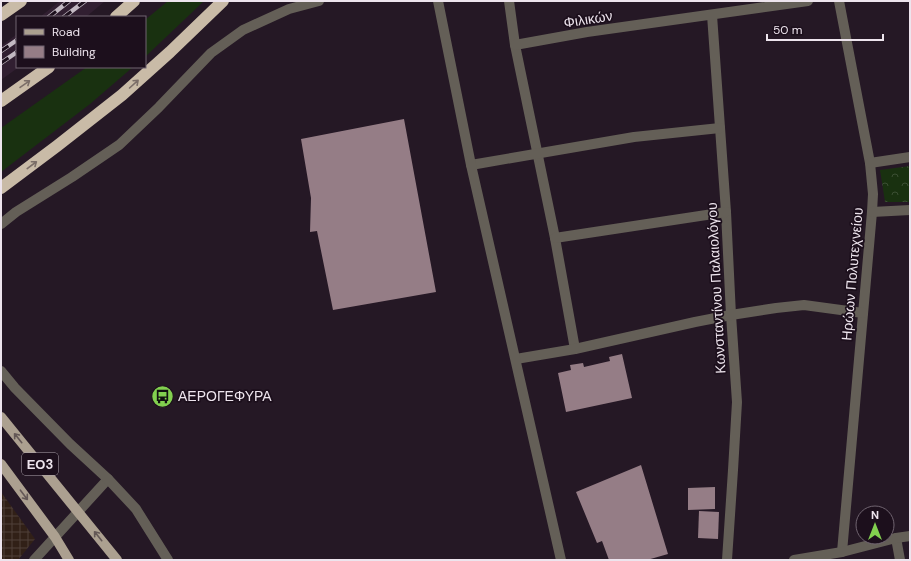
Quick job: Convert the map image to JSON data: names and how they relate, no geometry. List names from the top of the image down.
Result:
{
  "streets": {
    "main road": ["ΕΟ3"],
    "street": ["Φιλικών", "Ηρώων Πολυτεχνείου", "Κωνσταντίνου Παλαιολόγου"]
  },
  "crossings": [
    ["Φιλικών", "Κωνσταντίνου Παλαιολόγου"]
  ],
  "places": {
    "bus stop": ["ΑΕΡΟΓΕΦΥΡΑ"]
  },
  "legend": ["Road", "Building"],
  "scale_bar": "50 m",
  "north": "top"
}
